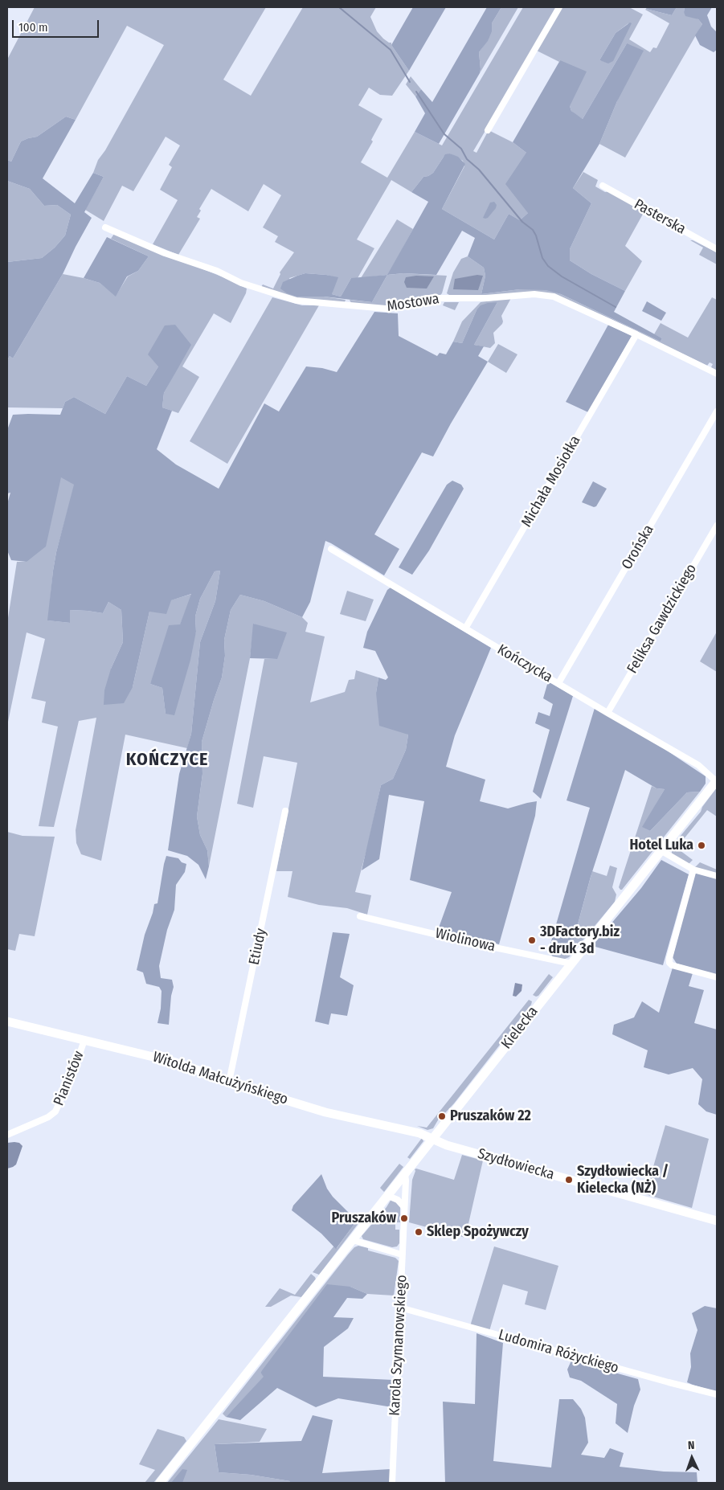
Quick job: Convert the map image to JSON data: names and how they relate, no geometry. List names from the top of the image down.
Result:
{
  "streets": {
    "main road": ["Kielecka", "Witolda Małcużyńskiego", "Szydłowiecka"],
    "street": [
      "Pasterska",
      "Mostowa",
      "Michała Mosiołka",
      "Orońska",
      "Feliksa Gawdzickiego",
      "Kończycka",
      "Wiolinowa",
      "Etiudy",
      "Pianistów",
      "Karola Szymanowskiego",
      "Ludomira Różyckiego"
    ]
  },
  "crossings": [
    ["Mostowa", "Michała Mosiołka"],
    ["Michała Mosiołka", "Kończycka"],
    ["Orońska", "Kończycka"],
    ["Feliksa Gawdzickiego", "Kończycka"],
    ["Kończycka", "Kielecka"],
    ["Wiolinowa", "Kielecka"],
    ["Etiudy", "Witolda Małcużyńskiego"],
    ["Kielecka", "Witolda Małcużyńskiego"],
    ["Kielecka", "Szydłowiecka"],
    ["Kielecka", "Karola Szymanowskiego"],
    ["Pianistów", "Witolda Małcużyńskiego"],
    ["Witolda Małcużyńskiego", "Szydłowiecka"],
    ["Karola Szymanowskiego", "Ludomira Różyckiego"]
  ],
  "districts": ["KOŃCZYCE"],
  "places": [
    "Hotel Luka",
    "3DFactory.biz - druk 3d",
    "Pruszaków 22",
    "Szydłowiecka / Kielecka (NŻ)",
    "Pruszaków",
    "Sklep Spożywczy"
  ],
  "scale_bar": "100 m",
  "north": "top"
}
